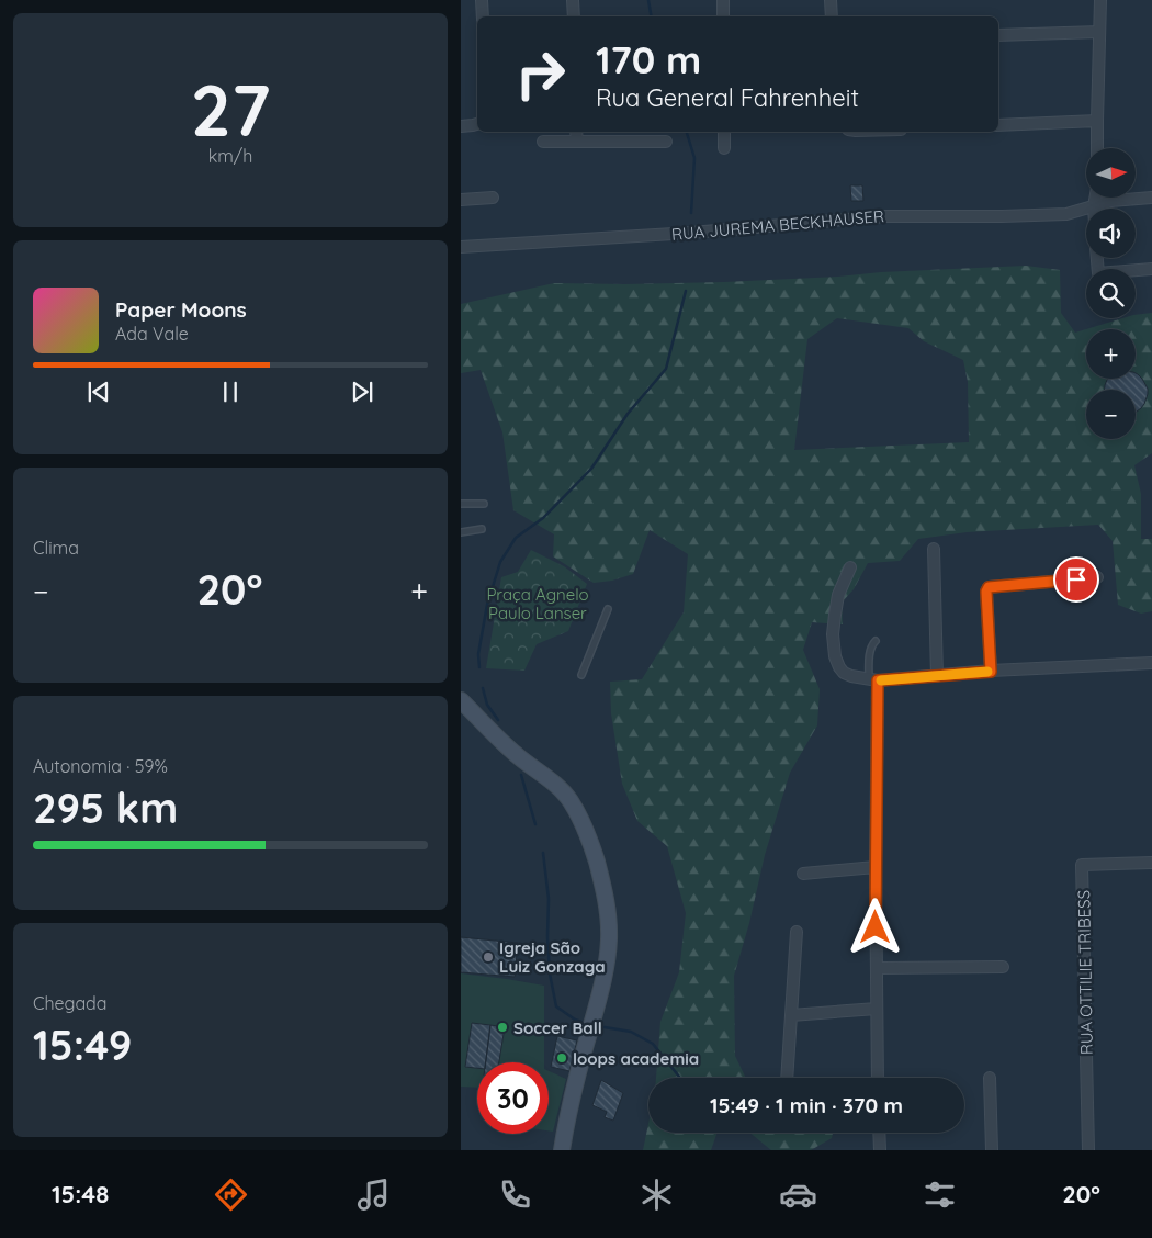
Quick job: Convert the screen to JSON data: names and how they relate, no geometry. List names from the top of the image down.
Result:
{
  "streets": {
    "street": ["RUA JUREMA BECKHAUSER", "RUA OTTILIE TRIBESS"]
  },
  "parks": ["Praça Agnelo Paulo Lanser"],
  "places": ["Igreja São Luiz Gonzaga", "Soccer Ball", "loops academia"],
  "north": "right",
  "page": {
    "tile": [
      ["27", "km/h"],
      "Clima",
      ["Autonomia · 59%", "295 km"],
      ["Chegada", "15:49"]
    ],
    "turn": ["170 m", "Rua General Fahrenheit"],
    "map_buttons": ["+", "−"],
    "song": ["Paper Moons", "Ada Vale"],
    "heat": ["−", "20°", "+"],
    "limit": "30",
    "trip": "15:49 · 1 min · 370 m",
    "tabs": ["15:48", "20°"]
  }
}
